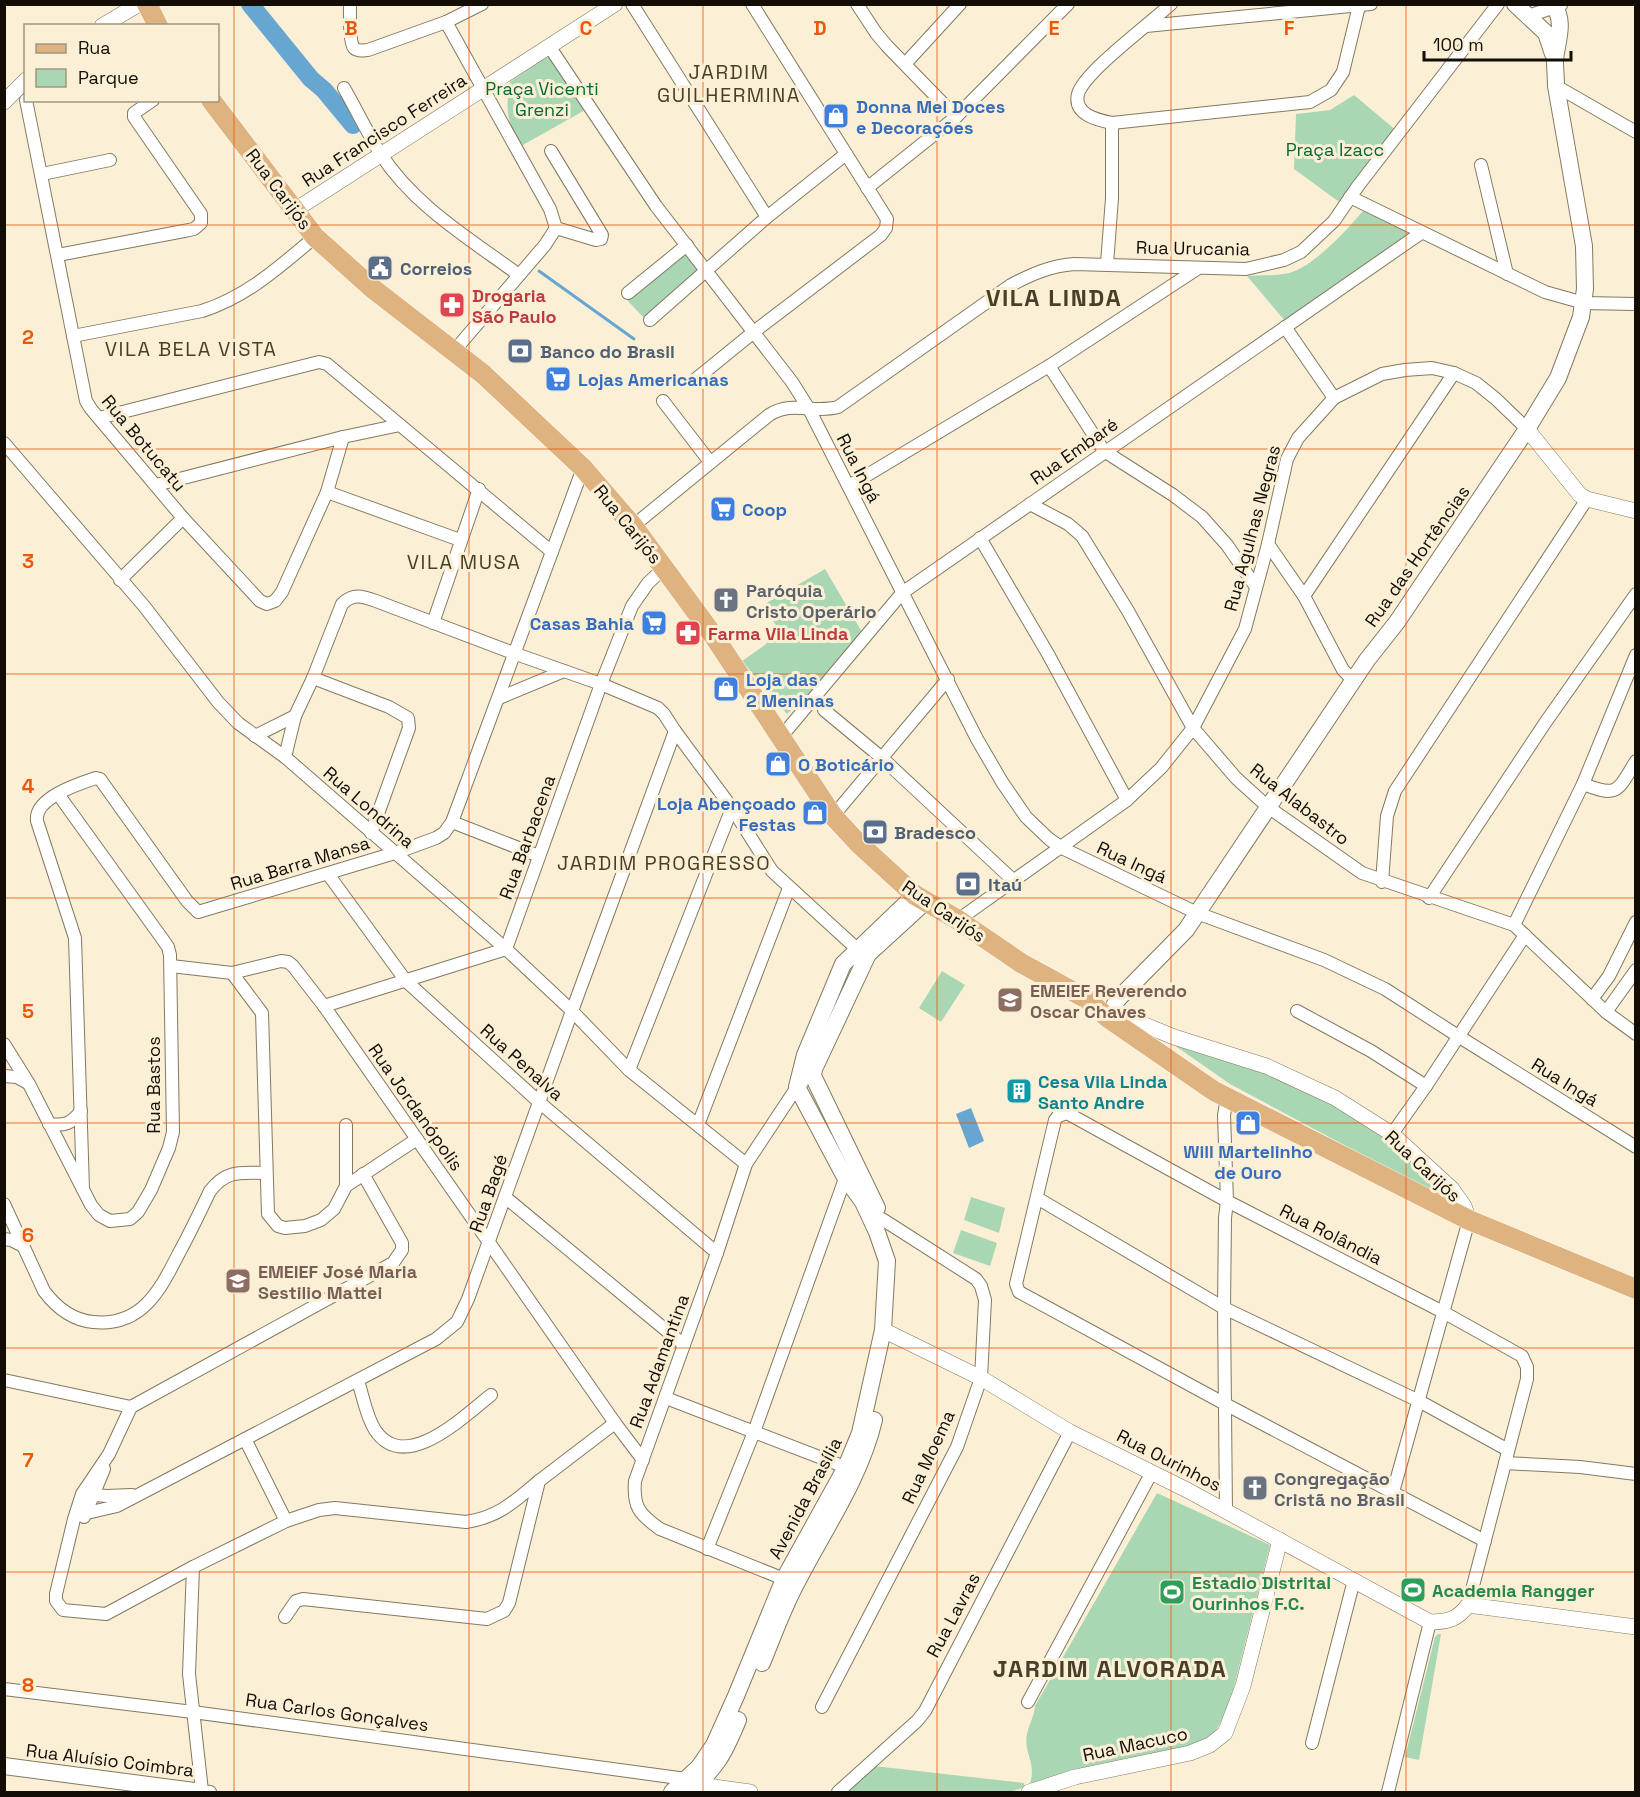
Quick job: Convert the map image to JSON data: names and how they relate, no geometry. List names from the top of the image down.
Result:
{
  "streets": {
    "main road": [
      "Rua Carijós",
      "Rua das Hortências",
      "Avenida Brasília",
      "Rua Aluísio Coimbra"
    ],
    "street": [
      "Rua Francisco Ferreira",
      "Rua Urucania",
      "Rua Botucatu",
      "Rua Embaré",
      "Rua Ingá",
      "Rua Agulhas Negras",
      "Rua Alabastro",
      "Rua Londrina",
      "Rua Barbacena",
      "Rua Barra Mansa",
      "Rua Penalva",
      "Rua Bastos",
      "Rua Jordanópolis",
      "Rua Bagé",
      "Rua Rolândia",
      "Rua Adamantina",
      "Rua Moema",
      "Rua Ourinhos",
      "Rua Lavras",
      "Rua Carlos Gonçalves",
      "Rua Macuco"
    ]
  },
  "crossings": [
    ["Rua Francisco Ferreira", "Rua Carijós"],
    ["Rua Francisco Ferreira", "Rua Ingá"],
    ["Rua Carijós", "Rua Urucania"],
    ["Rua Carijós", "Rua Embaré"],
    ["Rua Carijós", "Rua Agulhas Negras"],
    ["Rua Carijós", "Rua das Hortências"],
    ["Rua Carijós", "Rua Barbacena"],
    ["Rua Urucania", "Rua Ingá"],
    ["Rua Embaré", "Rua Ingá"],
    ["Rua Embaré", "Rua Alabastro"],
    ["Rua Ingá", "Rua Agulhas Negras"],
    ["Rua Ingá", "Rua das Hortências"],
    ["Rua Agulhas Negras", "Rua das Hortências"],
    ["Rua Agulhas Negras", "Rua Alabastro"],
    ["Rua das Hortências", "Rua Alabastro"],
    ["Rua Londrina", "Rua Barbacena"],
    ["Rua Londrina", "Rua Barra Mansa"],
    ["Rua Londrina", "Rua Bagé"],
    ["Rua Londrina", "Rua Adamantina"],
    ["Rua Barra Mansa", "Rua Penalva"],
    ["Rua Barra Mansa", "Rua Bastos"],
    ["Rua Penalva", "Rua Bagé"],
    ["Rua Penalva", "Rua Adamantina"],
    ["Rua Bastos", "Rua Jordanópolis"],
    ["Rua Jordanópolis", "Rua Bagé"],
    ["Rua Jordanópolis", "Rua Adamantina"],
    ["Rua Adamantina", "Avenida Brasília"],
    ["Rua Moema", "Rua Ourinhos"],
    ["Rua Moema", "Avenida Brasília"],
    ["Rua Ourinhos", "Avenida Brasília"],
    ["Rua Ourinhos", "Rua Lavras"],
    ["Rua Ourinhos", "Rua Macuco"],
    ["Avenida Brasília", "Rua Carlos Gonçalves"]
  ],
  "districts": [
    "JARDIM GUILHERMINA",
    "VILA LINDA",
    "VILA BELA VISTA",
    "VILA MUSA",
    "JARDIM PROGRESSO",
    "JARDIM ALVORADA"
  ],
  "parks": ["Praça Vicenti Grenzi", "Praça Izacc"],
  "places": {
    "shop": [
      "Donna Mel Doces e Decorações",
      "Loja das 2 Meninas",
      "O Boticário",
      "Loja Abençoado Festas",
      "Will Martelinho de Ouro"
    ],
    "public building": ["Correios"],
    "pharmacy": ["Drogaria São Paulo", "Farma Vila Linda"],
    "bank": ["Banco do Brasil", "Bradesco", "Itaú"],
    "supermarket": ["Lojas Americanas", "Coop", "Casas Bahia"],
    "church": ["Paróquia Cristo Operário", "Congregação Cristã no Brasil"],
    "school or university": ["EMEIEF Reverendo Oscar Chaves", "EMEIEF José Maria Sestilio Mattei"],
    "building": ["Cesa Vila Linda Santo Andre"],
    "sports": ["Academia Rangger", "Estadio Distrital Ourinhos F.C."]
  },
  "legend": ["Rua", "Parque"],
  "scale_bar": "100 m",
  "grid": {
    "columns": [
      "B",
      "C",
      "D",
      "E",
      "F"
    ],
    "rows": [
      "2",
      "3",
      "4",
      "5",
      "6",
      "7",
      "8"
    ]
  }
}
